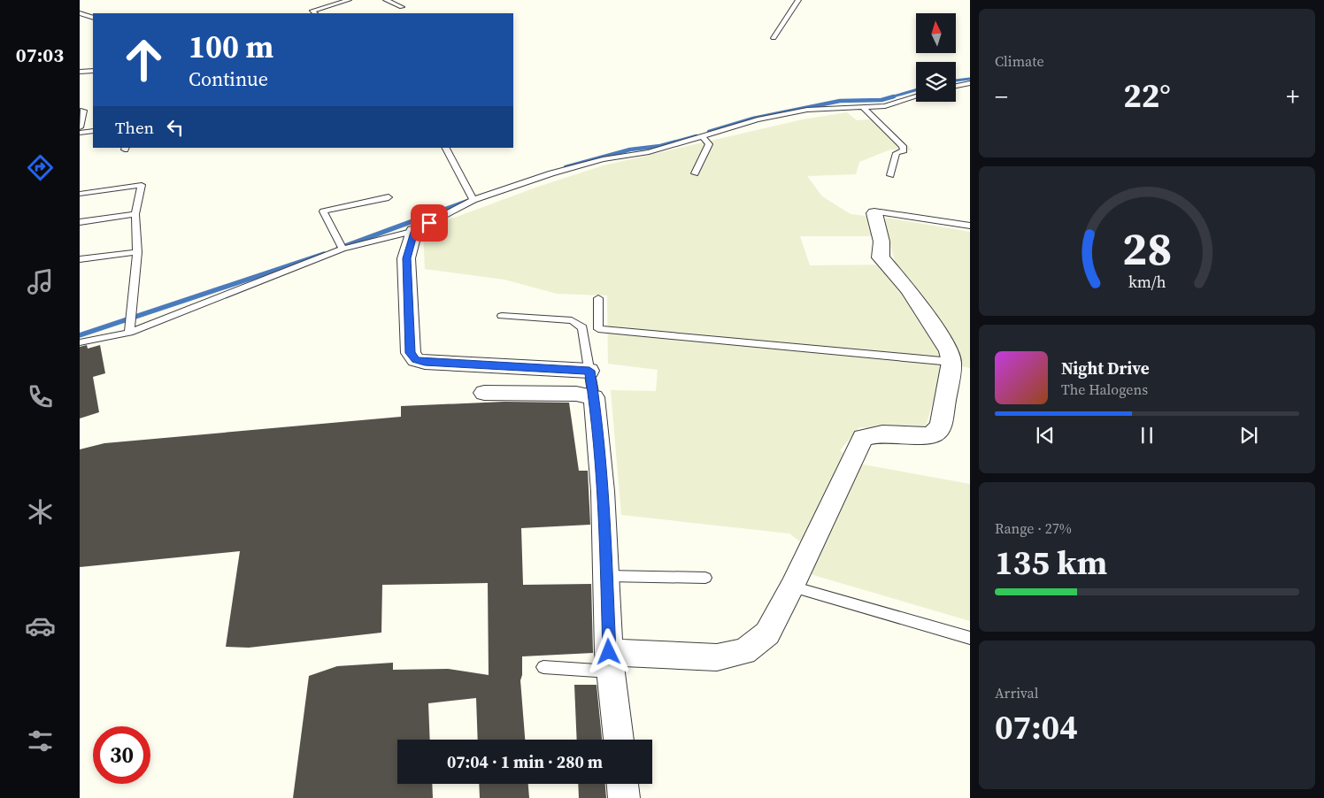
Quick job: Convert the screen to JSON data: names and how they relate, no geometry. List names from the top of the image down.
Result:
{
  "north": "top",
  "page": {
    "tabs": "07:03",
    "tile": [
      "Climate",
      ["Range · 27%", "135 km"],
      ["Arrival", "07:04"]
    ],
    "turn": ["100 m", "Continue"],
    "heat": ["−", "22°", "+"],
    "then": "Then",
    "song": ["Night Drive", "The Halogens"],
    "limit": "30",
    "trip": "07:04 · 1 min · 280 m",
    "gauge": ["28", "km/h"]
  }
}
